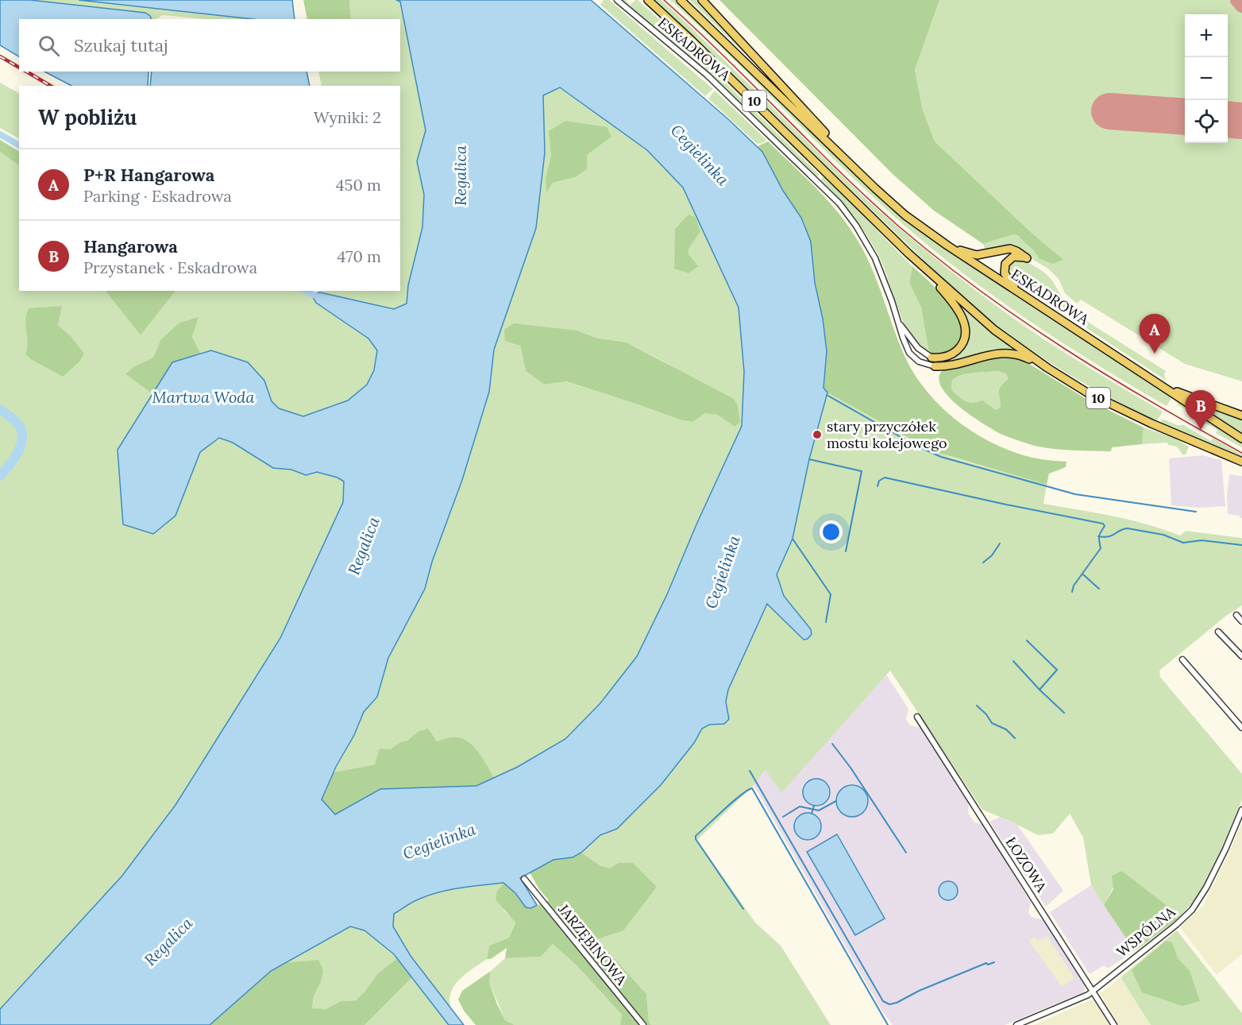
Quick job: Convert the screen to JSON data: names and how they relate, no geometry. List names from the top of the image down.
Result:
{
  "streets": {
    "main road": ["ESKADROWA", "10"],
    "street": ["ŁOZOWA", "WSPÓLNA", "JARZĘBINOWA"]
  },
  "crossings": [
    ["ESKADROWA", "10"],
    ["ŁOZOWA", "WSPÓLNA"]
  ],
  "water": ["Cegielinka", "Regalica", "Martwa Woda"],
  "places": ["stary przyczółek mostu kolejowego"],
  "page": {
    "map_buttons": ["+", "−"],
    "search": "Szukaj tutaj",
    "heading": ["W pobliżu", "Wyniki: 2"],
    "list": [
      {
        "mark": "A",
        "name": "P+R Hangarowa",
        "note": "Parking · Eskadrowa",
        "value": "450 m"
      },
      {
        "mark": "B",
        "name": "Hangarowa",
        "note": "Przystanek · Eskadrowa",
        "value": "470 m"
      }
    ],
    "pins": ["A", "B"]
  }
}
